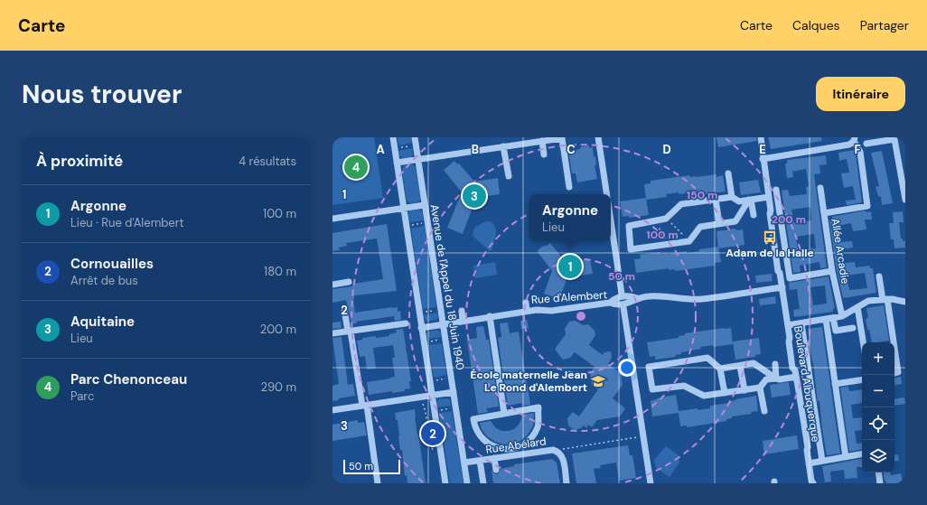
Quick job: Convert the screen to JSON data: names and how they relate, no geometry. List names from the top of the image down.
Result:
{
  "streets": {
    "street": [
      "Allée Arcadie",
      "Avenue de l'Appel du 18 Juin 1940",
      "Rue d'Alembert",
      "Boulevard Albuquerque",
      "Rue Abélard"
    ]
  },
  "crossings": [
    ["Avenue de l'Appel du 18 Juin 1940", "Rue d'Alembert"],
    ["Avenue de l'Appel du 18 Juin 1940", "Rue Abélard"],
    ["Rue d'Alembert", "Boulevard Albuquerque"]
  ],
  "places": {
    "bus stop": ["Adam de la Halle"],
    "school or university": ["École maternelle Jean Le Rond d'Alembert"]
  },
  "scale_bar": "50 m",
  "page": {
    "header": "Carte",
    "nav": ["Carte", "Calques", "Partager"],
    "buttons": "Itinéraire",
    "title": "Nous trouver",
    "heading": ["À proximité", "4 résultats"],
    "pins": [
      "4",
      "3",
      "1",
      "2"
    ],
    "list": [
      {
        "mark": "1",
        "name": "Argonne",
        "note": "Lieu · Rue d'Alembert",
        "value": "100 m"
      },
      {
        "mark": "2",
        "name": "Cornouailles",
        "note": "Arrêt de bus",
        "value": "180 m"
      },
      {
        "mark": "3",
        "name": "Aquitaine",
        "note": "Lieu",
        "value": "200 m"
      },
      {
        "mark": "4",
        "name": "Parc Chenonceau",
        "note": "Parc",
        "value": "290 m"
      }
    ],
    "popup": ["Argonne", "Lieu"],
    "map_buttons": ["+", "−"],
    "scale": "50 m"
  },
  "grid": {
    "columns": [
      "A",
      "B",
      "C",
      "D",
      "E",
      "F"
    ],
    "rows": ["1", "2", "3"]
  },
  "rings": [
    "150 m",
    "200 m",
    "100 m",
    "50 m"
  ]
}
